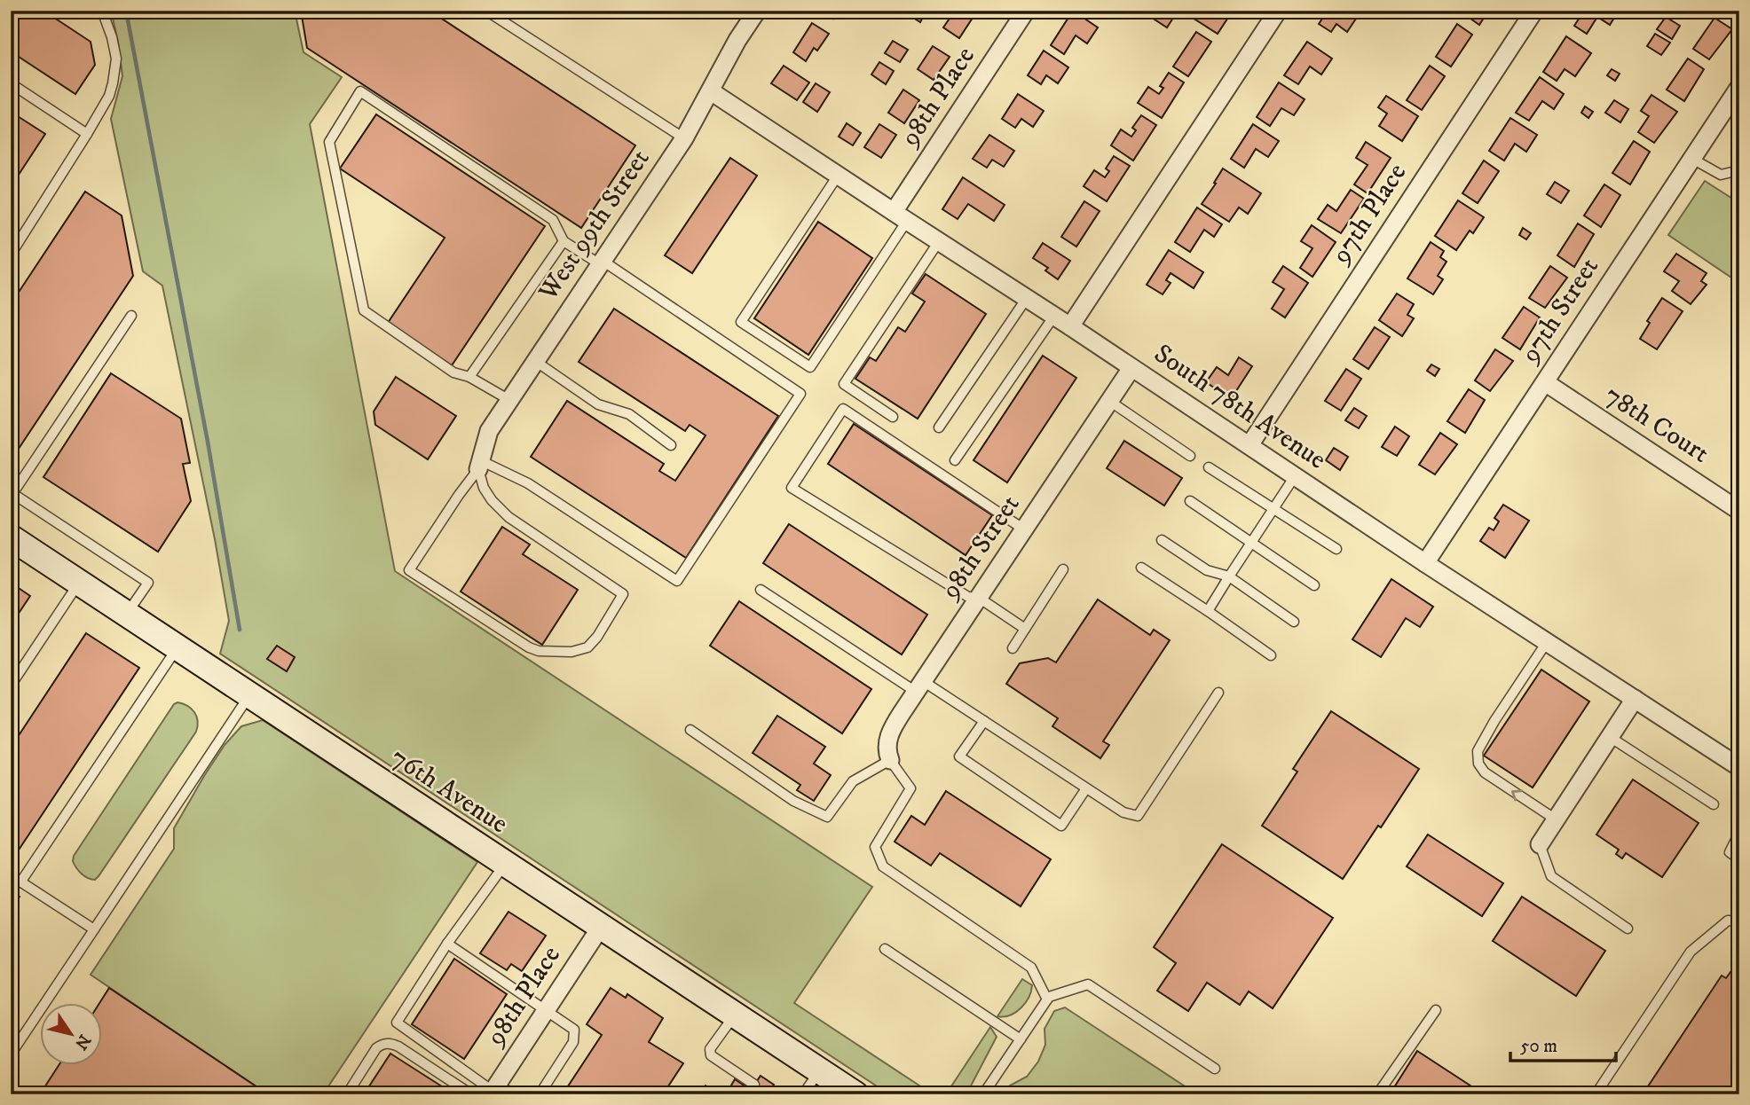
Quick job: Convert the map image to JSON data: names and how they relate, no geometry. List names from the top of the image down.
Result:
{
  "streets": {
    "street": [
      "98th Place",
      "97th Place",
      "West 99th Street",
      "97th Street",
      "South 78th Avenue",
      "78th Court",
      "98th Street",
      "76th Avenue"
    ]
  },
  "crossings": [
    ["98th Place", "South 78th Avenue"],
    ["98th Place", "76th Avenue"],
    ["97th Place", "South 78th Avenue"],
    ["West 99th Street", "South 78th Avenue"],
    ["97th Street", "South 78th Avenue"],
    ["97th Street", "78th Court"],
    ["South 78th Avenue", "98th Street"]
  ],
  "scale_bar": "50 m",
  "north": "bottom right"
}
